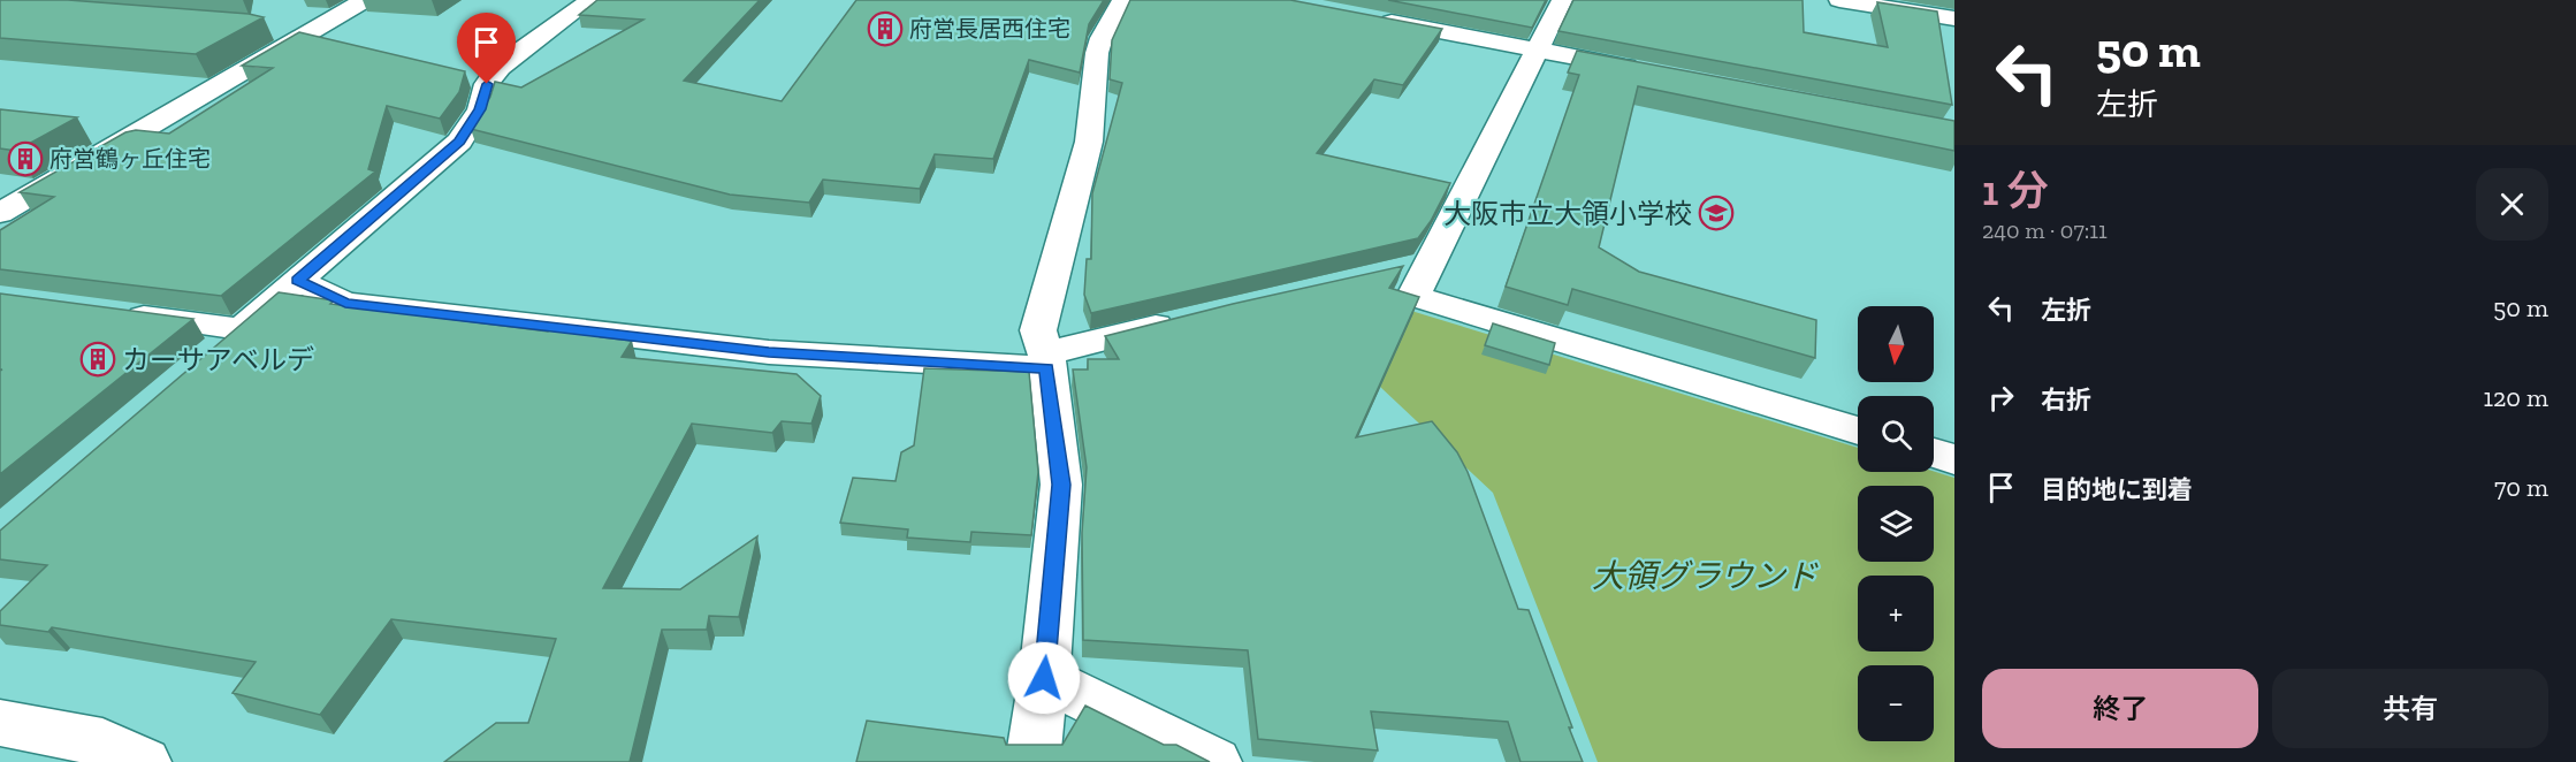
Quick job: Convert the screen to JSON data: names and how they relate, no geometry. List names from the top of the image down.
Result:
{
  "parks": ["大領グラウンド"],
  "places": {
    "building": ["府営長居西住宅", "府営鶴ヶ丘住宅", "カーサアベルデ"],
    "school or university": ["大阪市立大領小学校"]
  },
  "north": "bottom",
  "page": {
    "turn": ["50 m", "左折"],
    "heading": ["1 分", "240 m · 07:11"],
    "list": [
      {
        "name": "左折",
        "value": "50 m"
      },
      {
        "name": "右折",
        "value": "120 m"
      },
      {
        "name": "目的地に到着",
        "value": "70 m"
      }
    ],
    "map_buttons": ["+", "−"],
    "buttons": ["終了", "共有"]
  }
}
